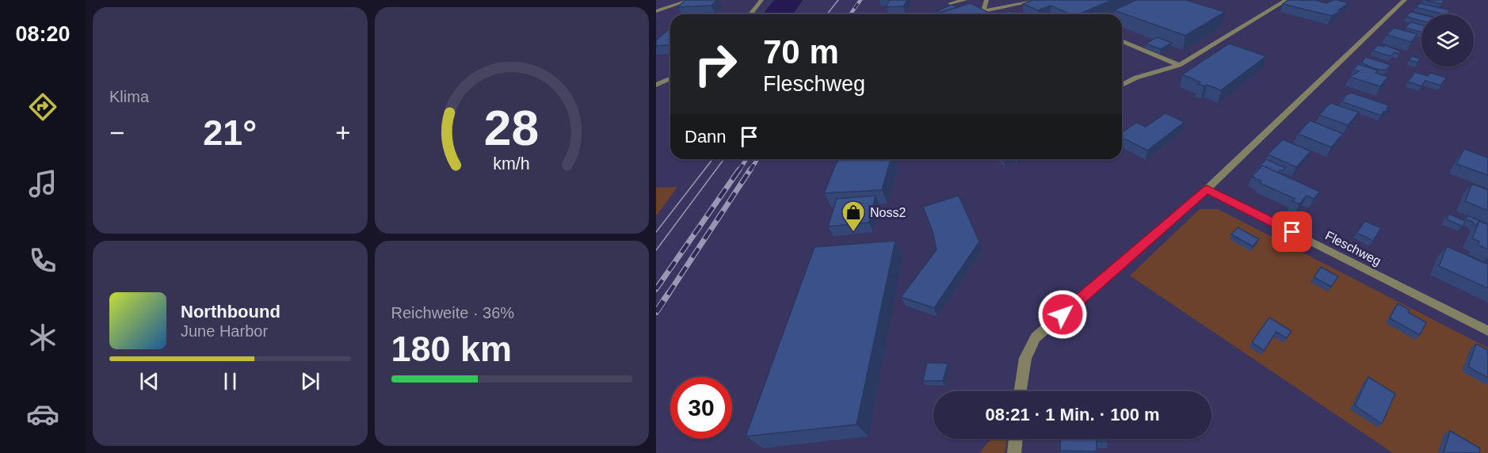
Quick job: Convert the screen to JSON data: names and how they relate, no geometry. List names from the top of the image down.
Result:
{
  "streets": {
    "street": ["Fleschweg"]
  },
  "places": {
    "shop": ["Noss2"]
  },
  "page": {
    "tabs": "08:20",
    "tile": [
      "Klima",
      ["Reichweite · 36%", "180 km"]
    ],
    "turn": ["70 m", "Fleschweg"],
    "heat": ["−", "21°", "+"],
    "then": "Dann",
    "song": ["Northbound", "June Harbor"],
    "limit": "30",
    "trip": "08:21 · 1 Min. · 100 m",
    "gauge": ["28", "km/h"]
  }
}
